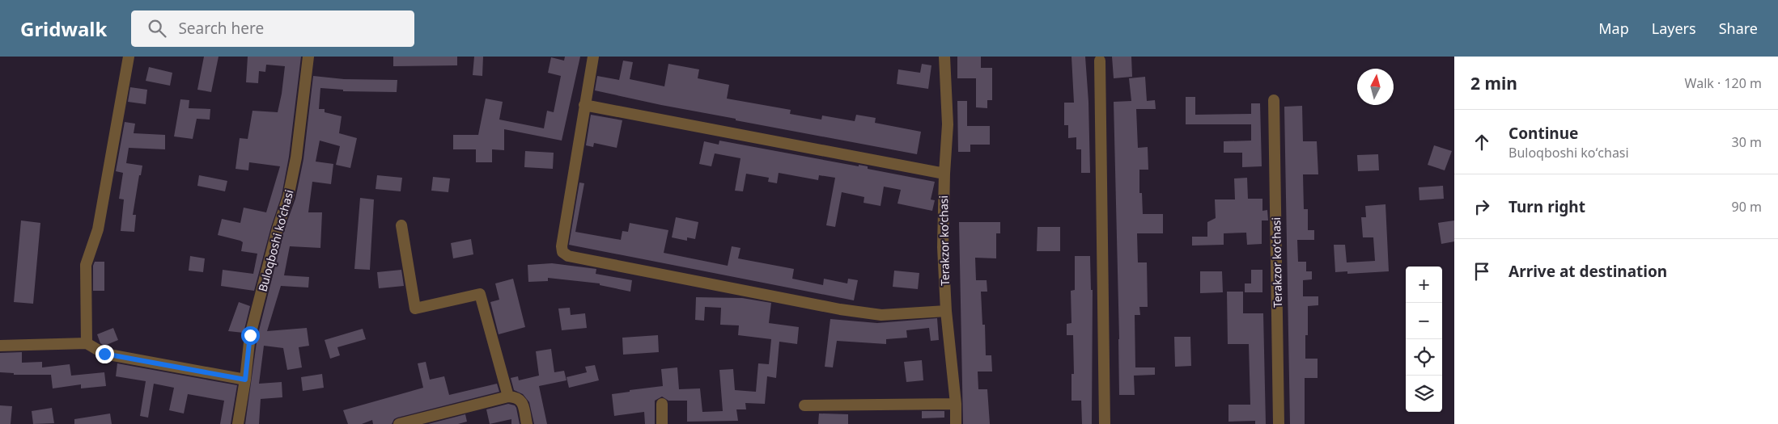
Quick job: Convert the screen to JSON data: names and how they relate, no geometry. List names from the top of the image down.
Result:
{
  "streets": {
    "street": ["Buloqboshi koʻchasi", "Terakzor koʻchasi"]
  },
  "north": "top",
  "page": {
    "header": "Gridwalk",
    "search": "Search here",
    "nav": ["Map", "Layers", "Share"],
    "heading": ["2 min", "Walk · 120 m"],
    "list": [
      ["Continue", "Buloqboshi koʻchasi", "30 m"],
      ["Turn right", "90 m"],
      "Arrive at destination"
    ],
    "map_buttons": ["+", "−"]
  }
}
